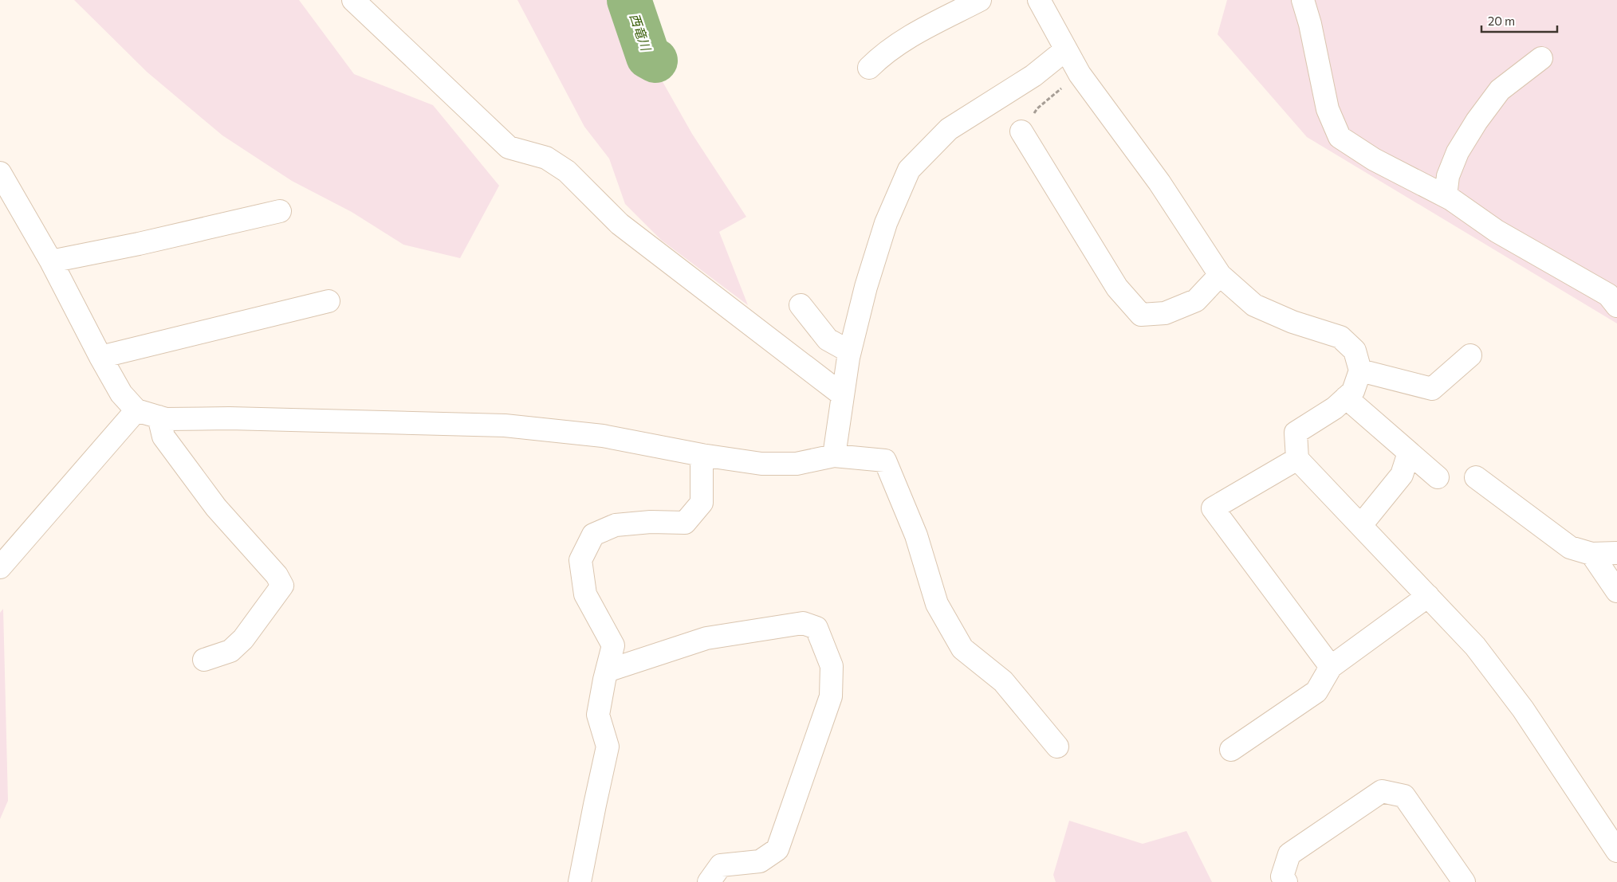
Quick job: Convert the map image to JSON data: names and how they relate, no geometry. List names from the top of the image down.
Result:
{
  "water": ["西竜川"],
  "scale_bar": "20 m"
}
